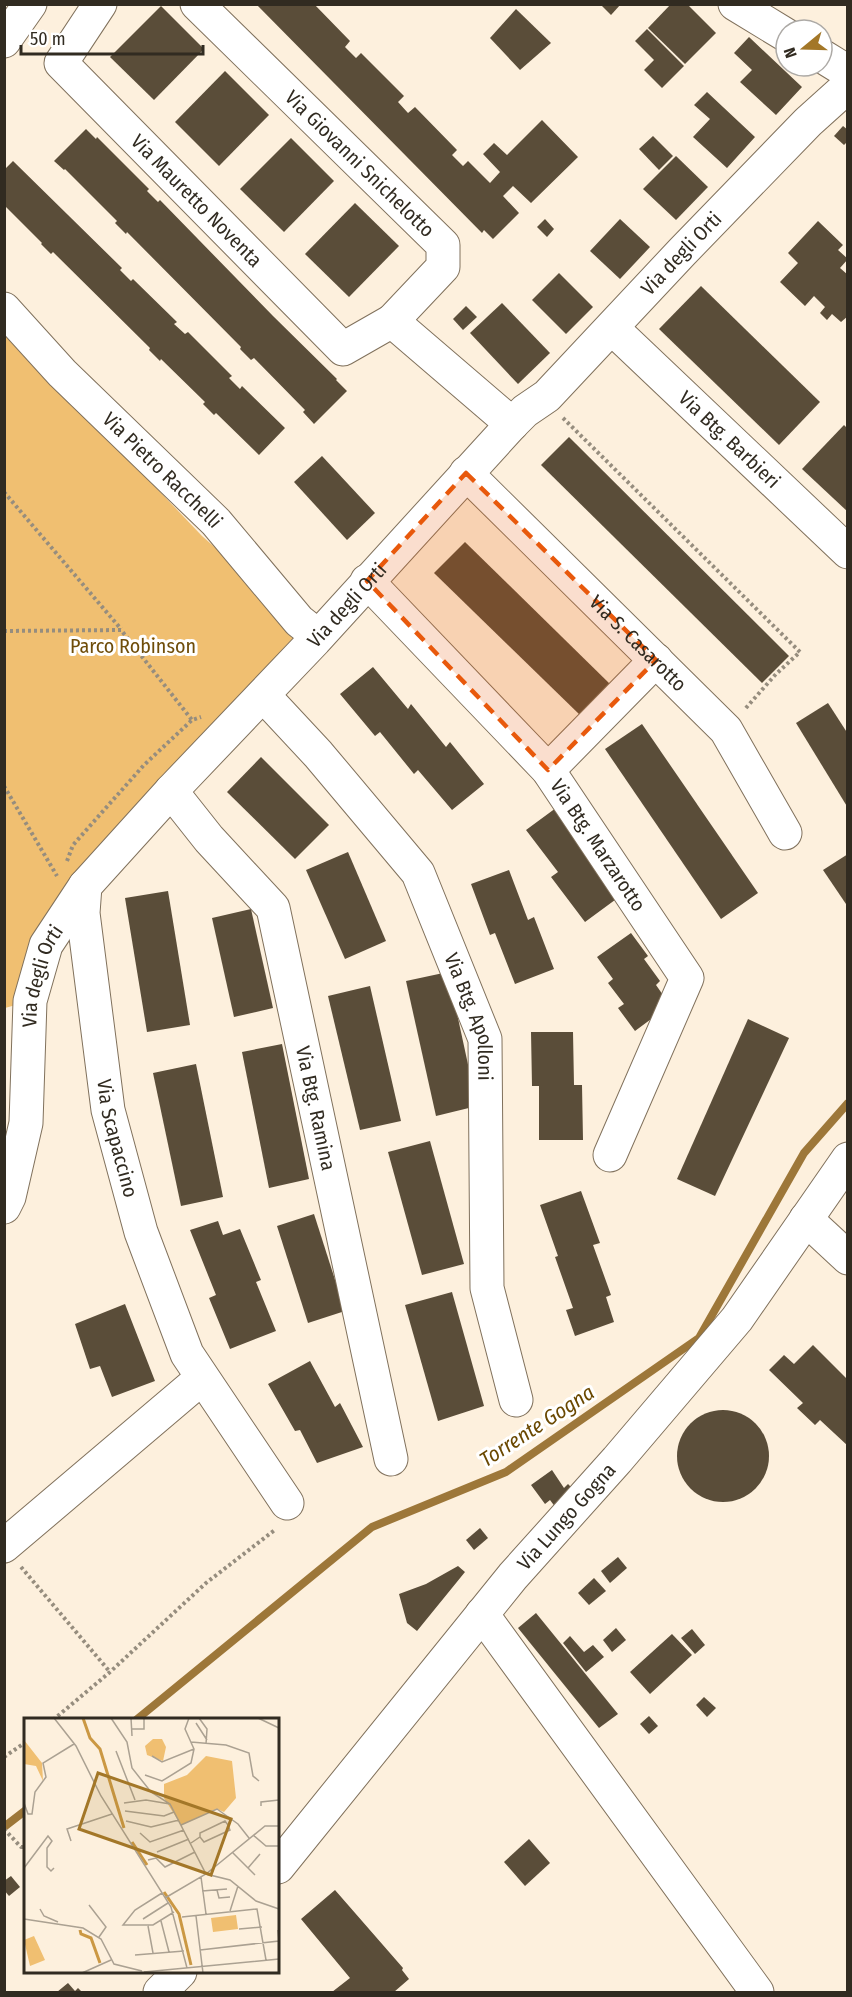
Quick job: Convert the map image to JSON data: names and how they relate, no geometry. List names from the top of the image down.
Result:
{
  "streets": {
    "street": [
      "Via Giovanni Snichelotto",
      "Via Mauretto Noventa",
      "Via degli Orti",
      "Via Btg. Barbieri",
      "Via Pietro Racchelli",
      "Via S. Casarotto",
      "Via Btg. Marzarotto",
      "Via Btg. Apolloni",
      "Via Btg. Ramina",
      "Via Scapaccino",
      "Via Lungo Gogna"
    ]
  },
  "crossings": [
    ["Via Giovanni Snichelotto", "Via Mauretto Noventa"],
    ["Via degli Orti", "Via Btg. Barbieri"],
    ["Via degli Orti", "Via Pietro Racchelli"],
    ["Via degli Orti", "Via S. Casarotto"],
    ["Via degli Orti", "Via Btg. Marzarotto"],
    ["Via degli Orti", "Via Btg. Apolloni"],
    ["Via degli Orti", "Via Btg. Ramina"],
    ["Via degli Orti", "Via Scapaccino"]
  ],
  "water": ["Torrente Gogna"],
  "parks": ["Parco Robinson"],
  "scale_bar": "50 m",
  "north": "left"
}
